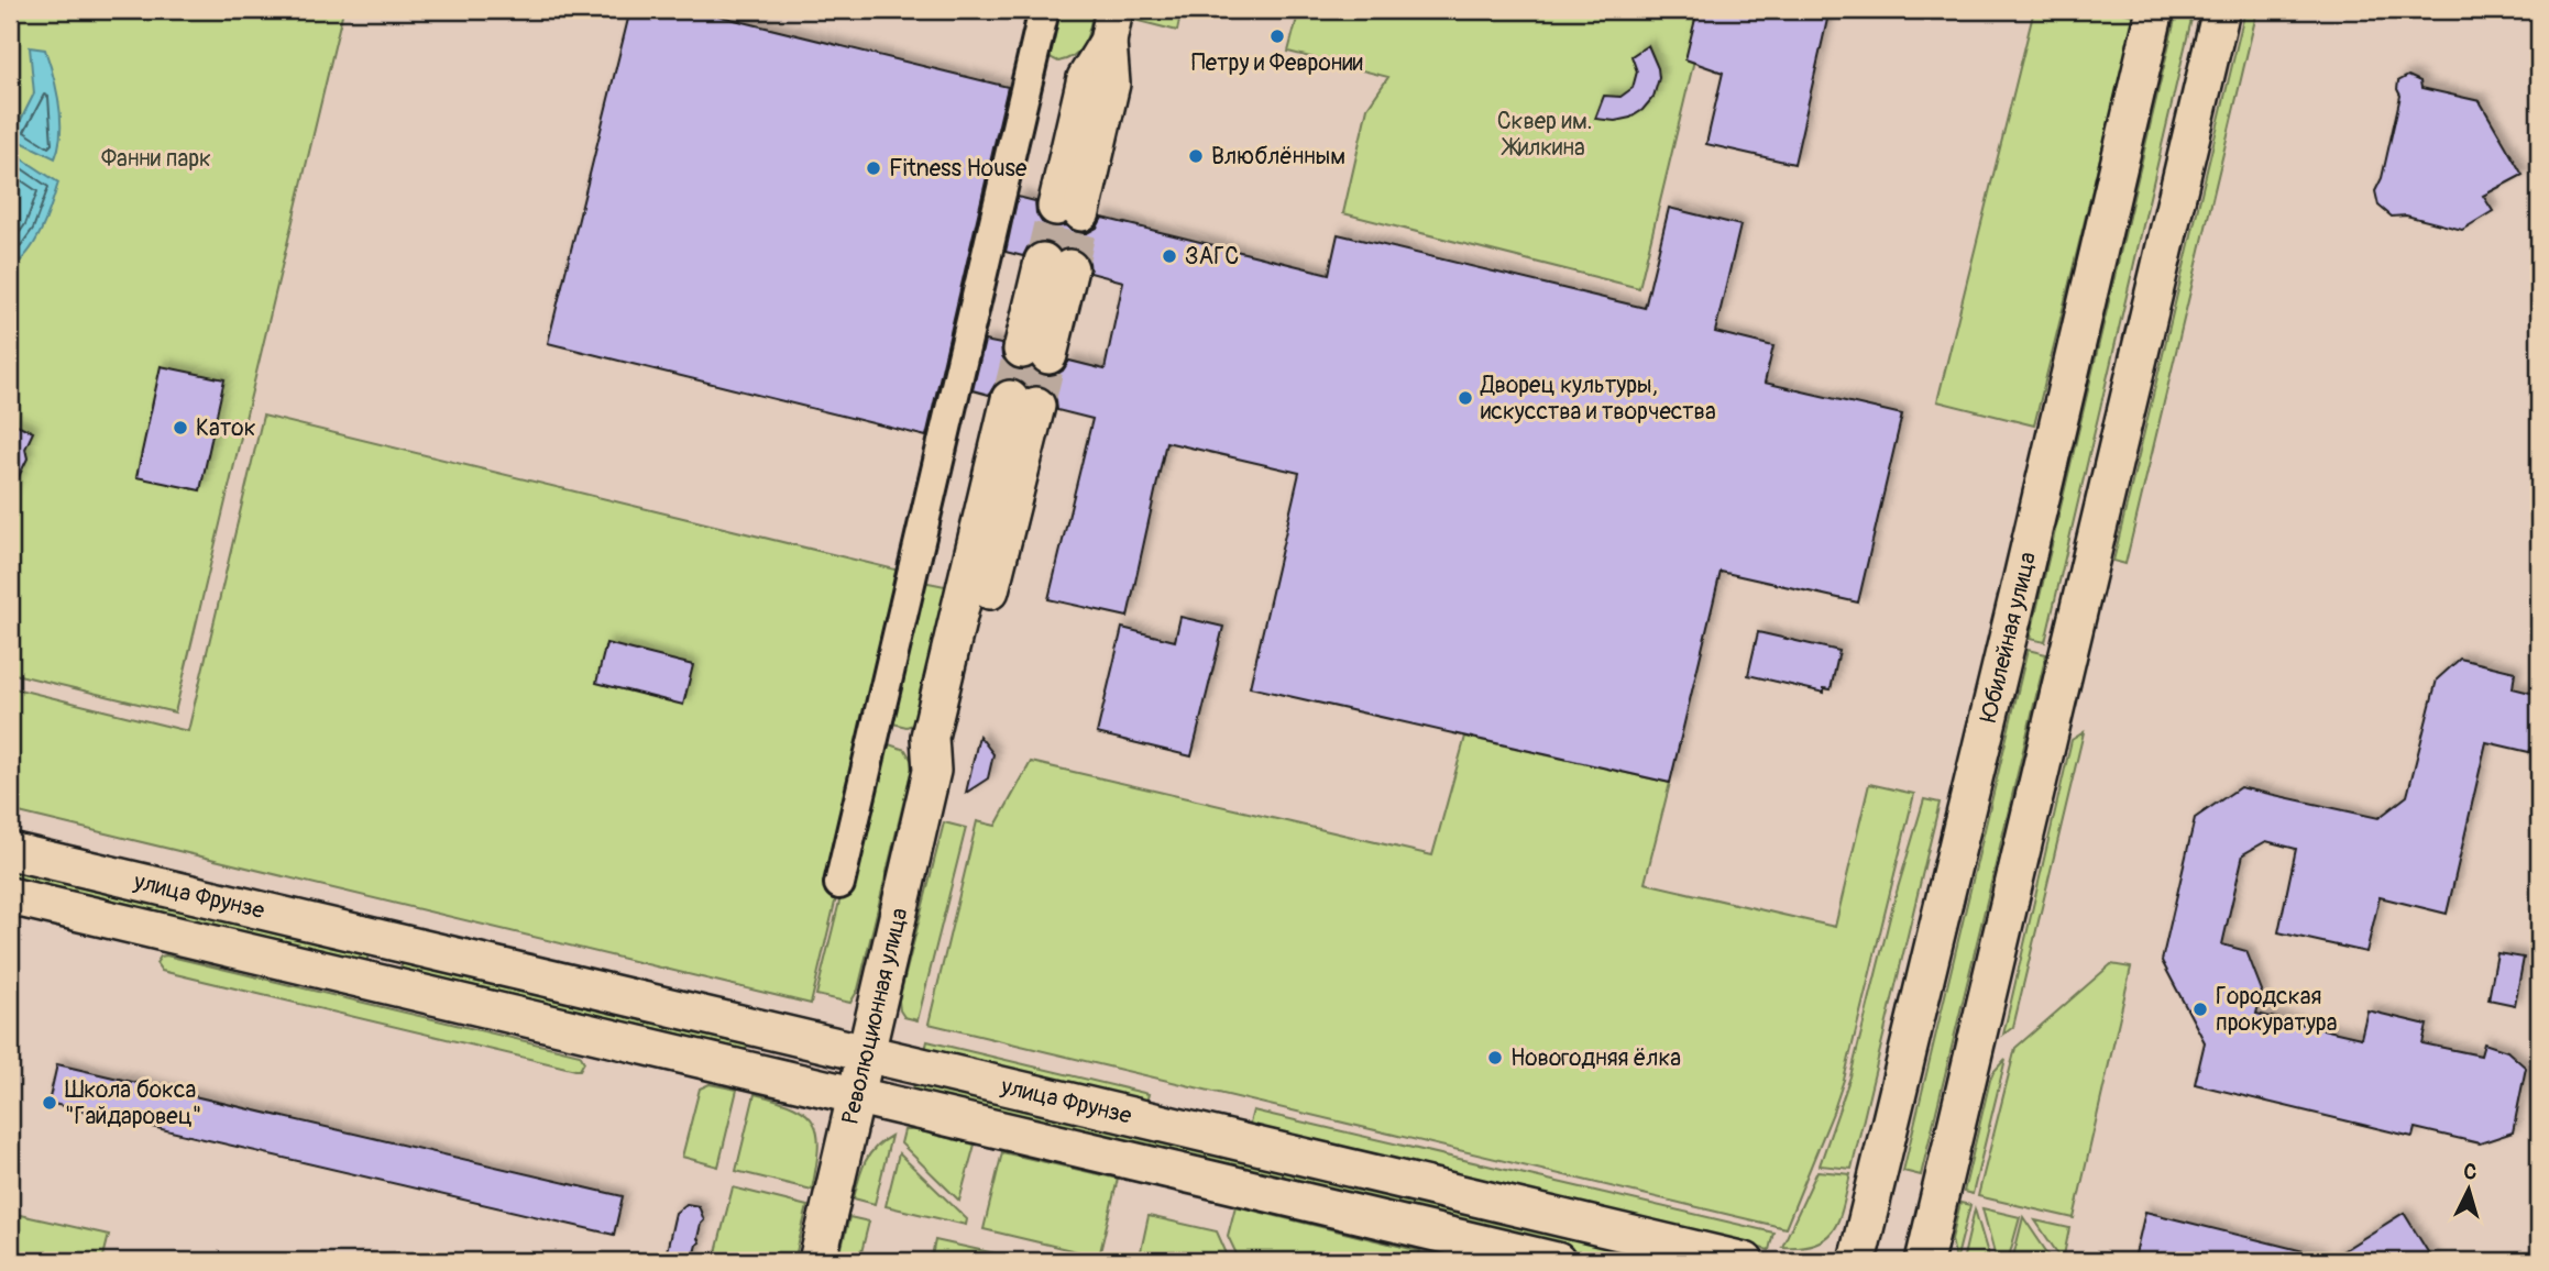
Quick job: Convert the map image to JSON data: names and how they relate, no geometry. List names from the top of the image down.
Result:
{
  "streets": {
    "main road": ["Юбилейная улица", "улица Фрунзе", "Революционная улица"]
  },
  "crossings": [
    ["улица Фрунзе", "Революционная улица"]
  ],
  "parks": ["Сквер им. Жилкина", "Фанни парк"],
  "places": [
    "Петру и Февронии",
    "Влюблённым",
    "Fitness House",
    "ЗАГС",
    "Дворец культуры, искусства и творчества",
    "Каток",
    "Городская прокуратура",
    "Новогодняя ёлка",
    "Школа бокса \"Гайдаровец\""
  ],
  "north": "top"
}
